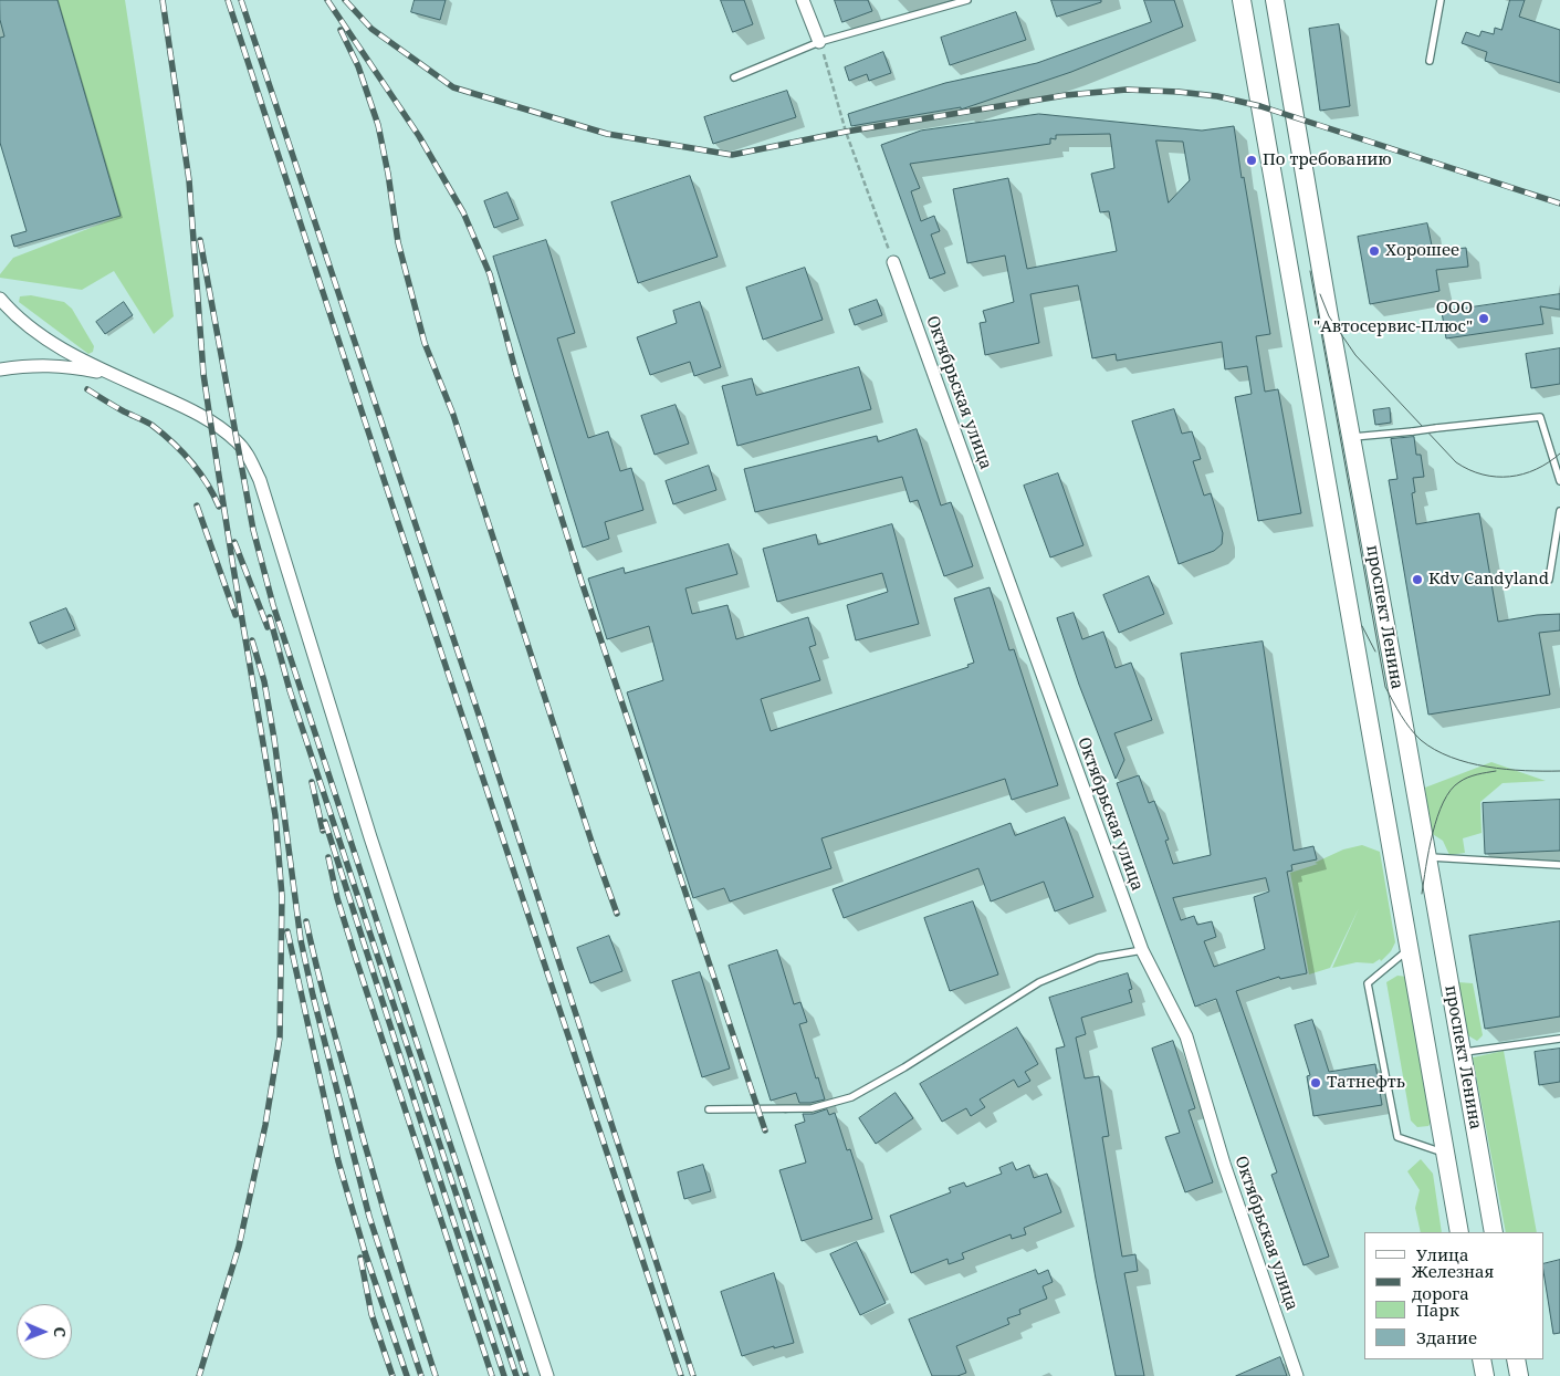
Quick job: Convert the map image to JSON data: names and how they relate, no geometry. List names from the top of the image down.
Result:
{
  "streets": {
    "main road": ["проспект Ленина"],
    "street": ["Октябрьская улица"]
  },
  "places": [
    "По требованию",
    "Хорошее",
    "ООО \"Автосервис-Плюс\"",
    "Kdv Candyland",
    "Татнефть"
  ],
  "legend": [
    "Улица",
    "Железная дорога",
    "Парк",
    "Здание"
  ],
  "north": "right"
}
